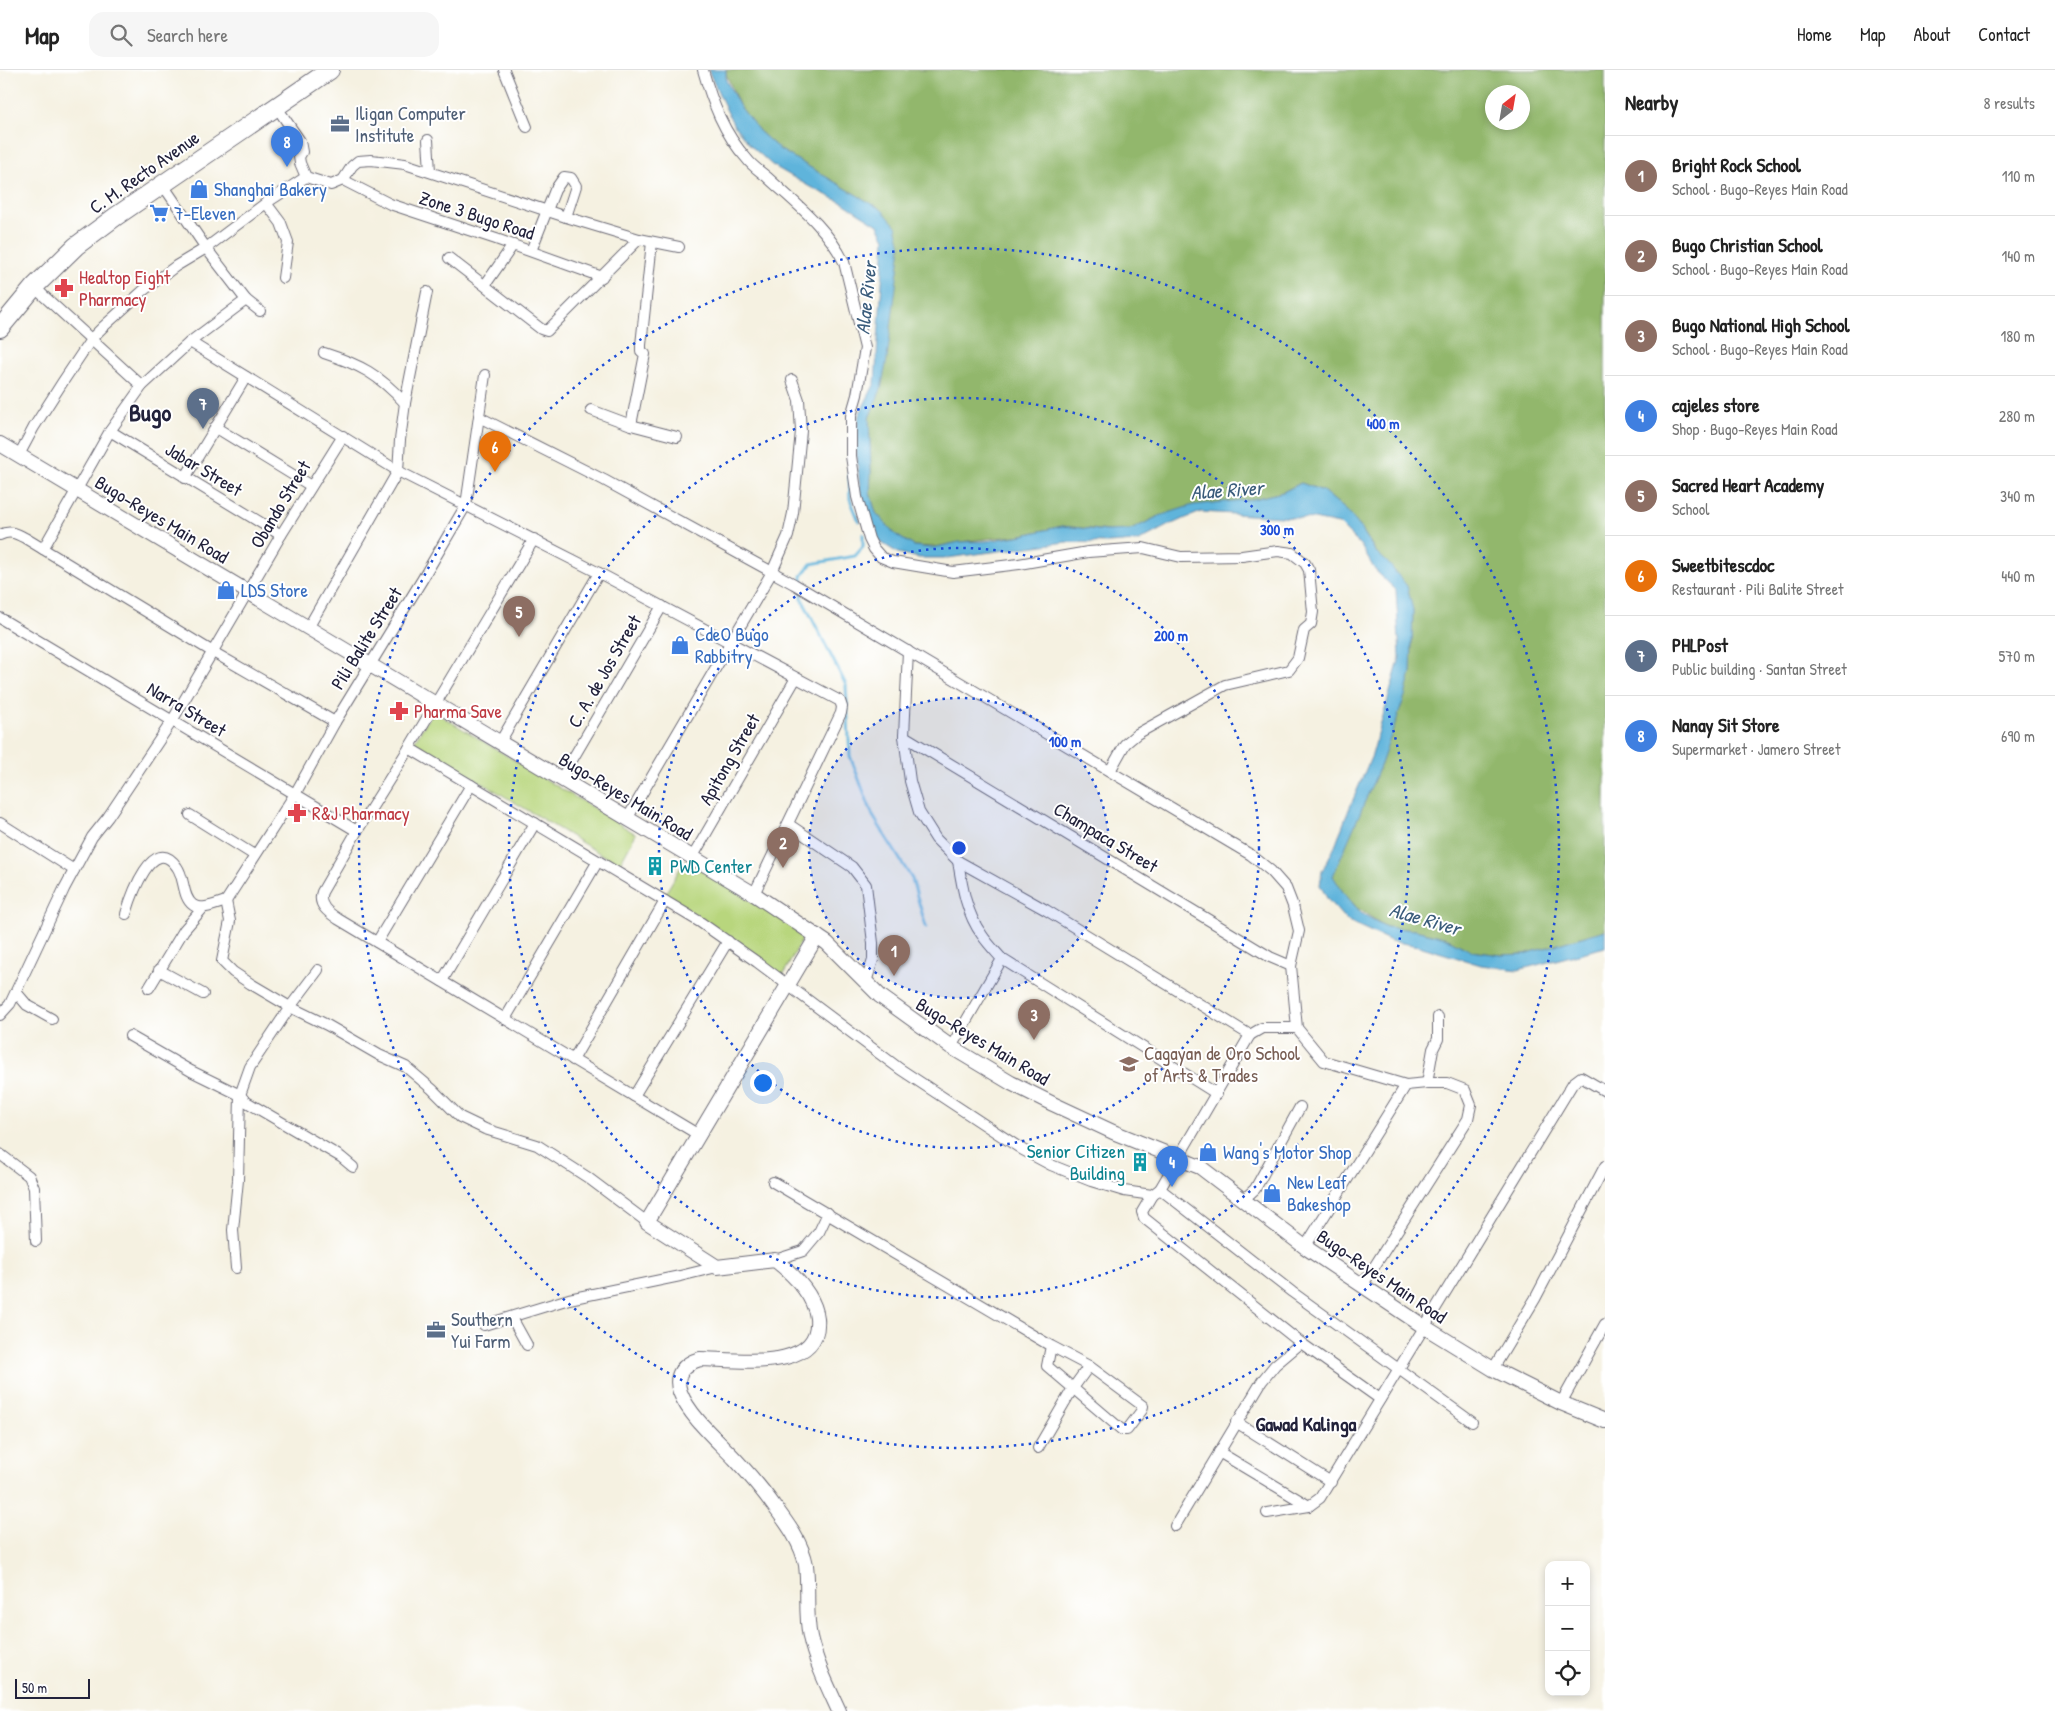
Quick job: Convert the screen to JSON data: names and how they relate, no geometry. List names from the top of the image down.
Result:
{
  "streets": {
    "highway": ["C. M. Recto Avenue"],
    "street": [
      "Zone 3 Bugo Road",
      "Jabar Street",
      "Obando Street",
      "Bugo-Reyes Main Road",
      "Pili Balite Street",
      "C. A. de Jos Street",
      "Narra Street",
      "Apitong Street",
      "Champaca Street"
    ]
  },
  "crossings": [
    ["Jabar Street", "Obando Street"],
    ["Obando Street", "Bugo-Reyes Main Road"],
    ["Obando Street", "Narra Street"],
    ["Bugo-Reyes Main Road", "Pili Balite Street"],
    ["Bugo-Reyes Main Road", "C. A. de Jos Street"],
    ["Bugo-Reyes Main Road", "Apitong Street"],
    ["Pili Balite Street", "Narra Street"]
  ],
  "districts": ["Bugo", "Gawad Kalinga"],
  "water": ["Alae River"],
  "places": {
    "office": ["Iligan Computer Institute", "Southern Yui Farm"],
    "shop": [
      "Shanghai Bakery",
      "LDS Store",
      "CdeO Bugo Rabbitry",
      "Wang's Motor Shop",
      "New Leaf Bakeshop"
    ],
    "supermarket": ["7-Eleven"],
    "pharmacy": ["Healtop Eight Pharmacy", "Pharma Save", "R&J Pharmacy"],
    "building": ["PWD Center", "Senior Citizen Building"],
    "school or university": ["Cagayan de Oro School of Arts & Trades"]
  },
  "scale_bar": "50 m",
  "north": "top right",
  "page": {
    "header": "Map",
    "search": "Search here",
    "nav": [
      "Home",
      "Map",
      "About",
      "Contact"
    ],
    "heading": ["Nearby", "8 results"],
    "pins": [
      "8",
      "7",
      "6",
      "5",
      "2",
      "1",
      "3",
      "4"
    ],
    "list": [
      {
        "mark": "1",
        "name": "Bright Rock School",
        "note": "School · Bugo-Reyes Main Road",
        "value": "110 m"
      },
      {
        "mark": "2",
        "name": "Bugo Christian School",
        "note": "School · Bugo-Reyes Main Road",
        "value": "140 m"
      },
      {
        "mark": "3",
        "name": "Bugo National High School",
        "note": "School · Bugo-Reyes Main Road",
        "value": "180 m"
      },
      {
        "mark": "4",
        "name": "cajeles store",
        "note": "Shop · Bugo-Reyes Main Road",
        "value": "280 m"
      },
      {
        "mark": "5",
        "name": "Sacred Heart Academy",
        "note": "School",
        "value": "340 m"
      },
      {
        "mark": "6",
        "name": "Sweetbitescdoc",
        "note": "Restaurant · Pili Balite Street",
        "value": "440 m"
      },
      {
        "mark": "7",
        "name": "PHLPost",
        "note": "Public building · Santan Street",
        "value": "570 m"
      },
      {
        "mark": "8",
        "name": "Nanay Sit Store",
        "note": "Supermarket · Jamero Street",
        "value": "690 m"
      }
    ],
    "map_buttons": ["+", "−"],
    "scale": "50 m"
  },
  "rings": [
    "400 m",
    "300 m",
    "200 m",
    "100 m"
  ]
}
